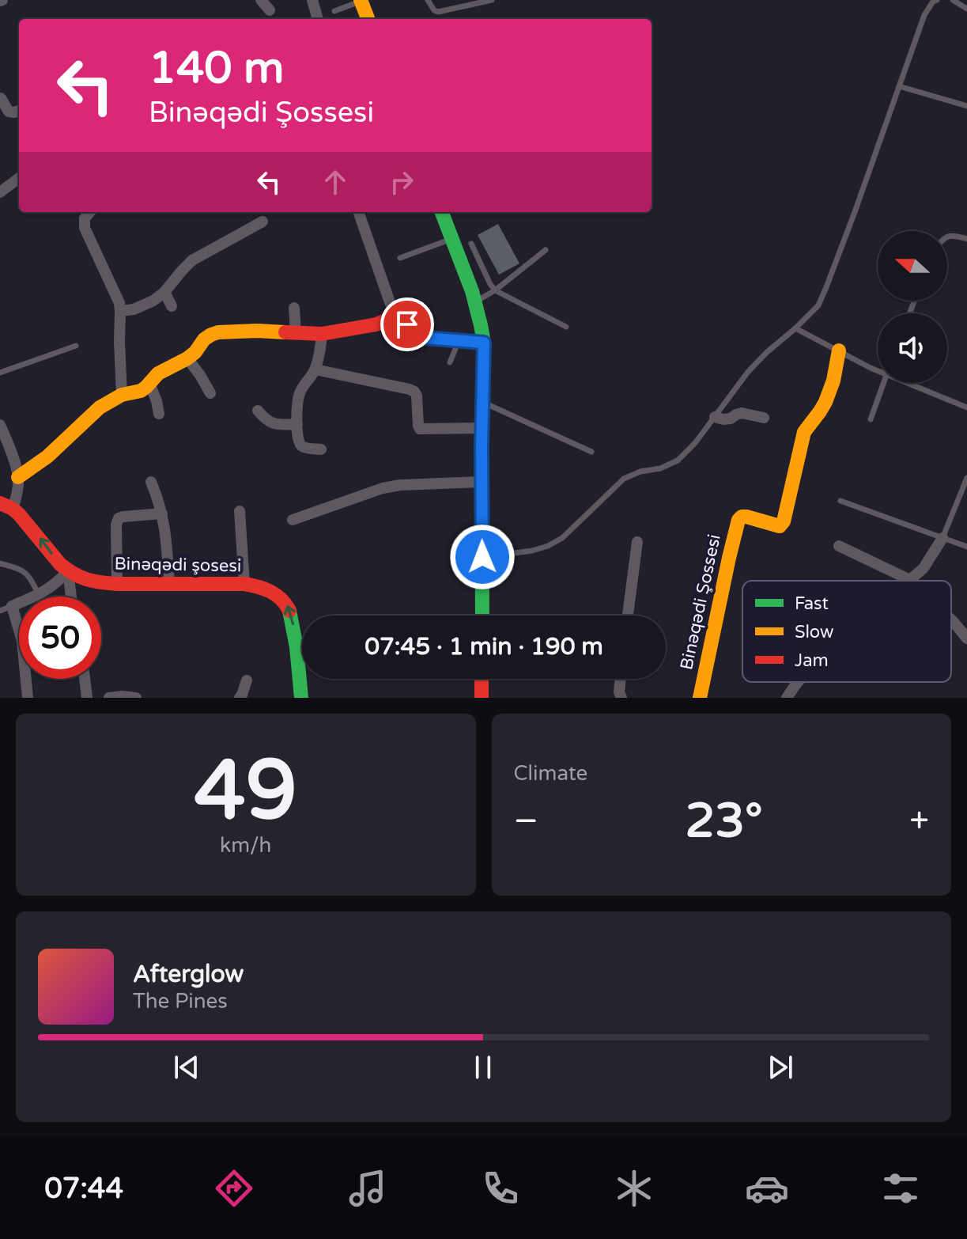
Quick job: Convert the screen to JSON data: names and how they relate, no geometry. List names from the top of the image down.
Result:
{
  "streets": {
    "main road": ["Binəqədi şosesi", "Binəqədi Şossesi"]
  },
  "one_way": ["Binəqədi şosesi"],
  "legend": ["Fast", "Slow", "Jam"],
  "north": "left",
  "page": {
    "turn": ["140 m", "Binəqədi Şossesi"],
    "limit": "50",
    "trip": "07:45 · 1 min · 190 m",
    "tile": [
      ["49", "km/h"],
      "Climate"
    ],
    "heat": ["−", "23°", "+"],
    "song": ["Afterglow", "The Pines"],
    "tabs": "07:44"
  }
}
